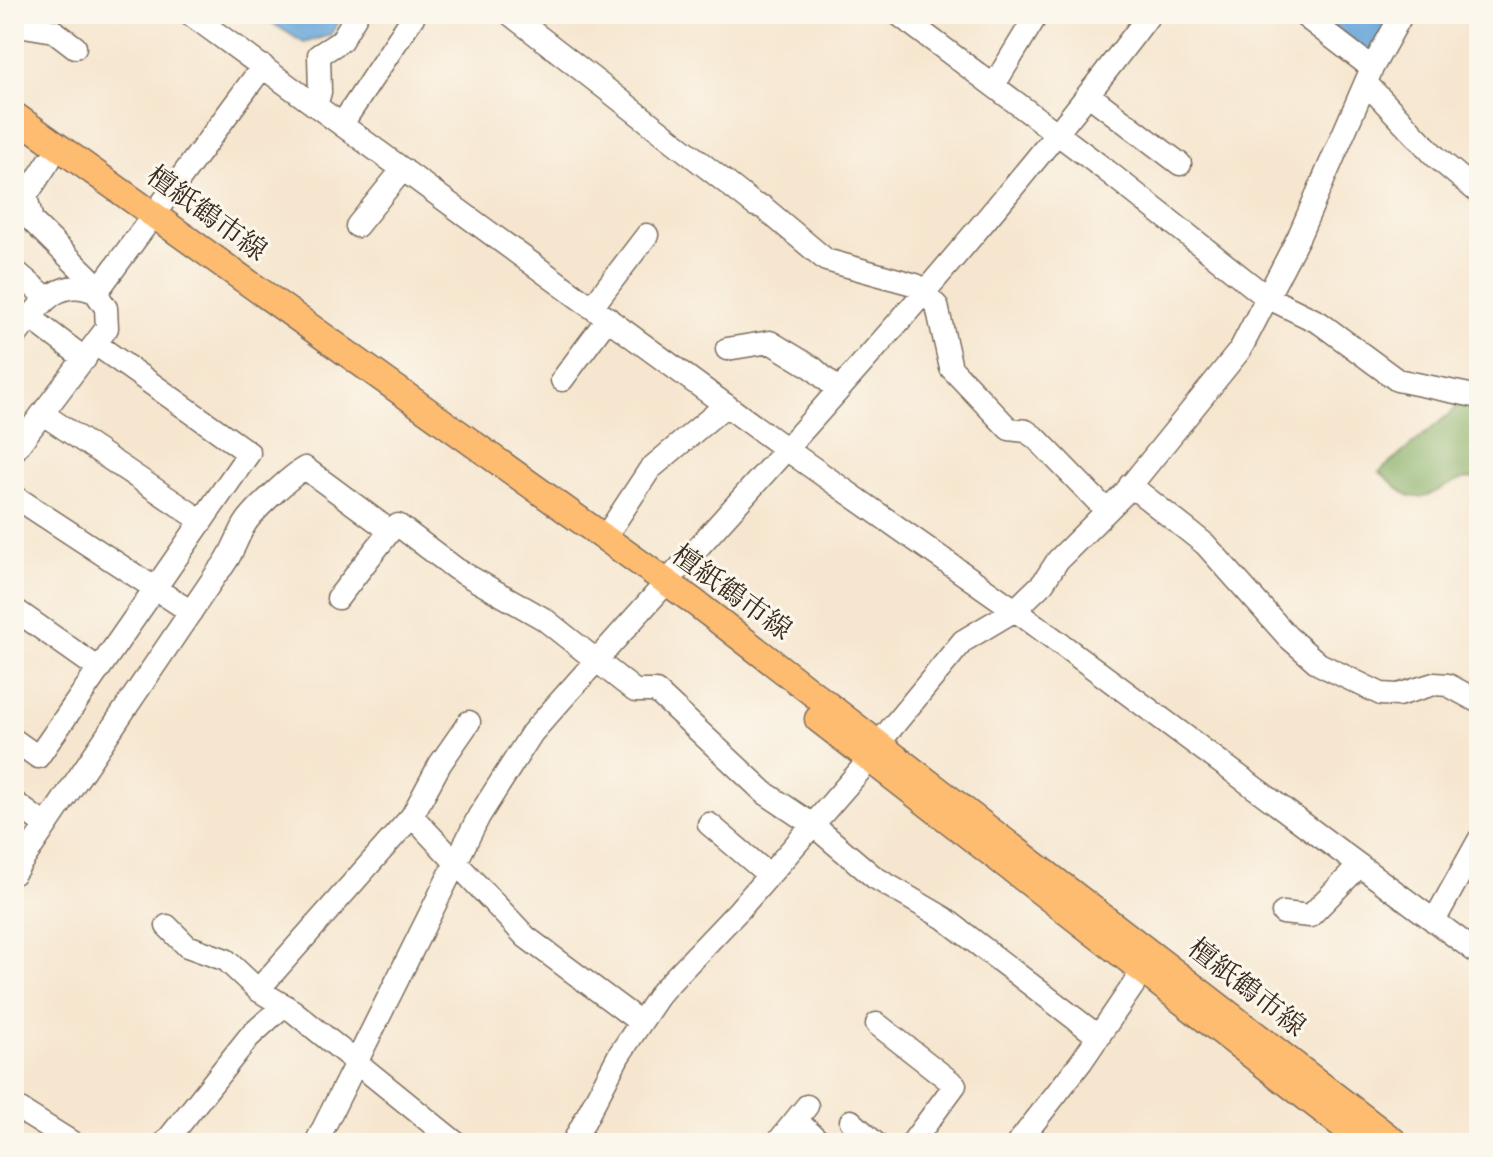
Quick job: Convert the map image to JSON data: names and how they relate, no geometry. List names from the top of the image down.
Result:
{
  "streets": {
    "main road": ["檀紙鶴市線"]
  }
}
